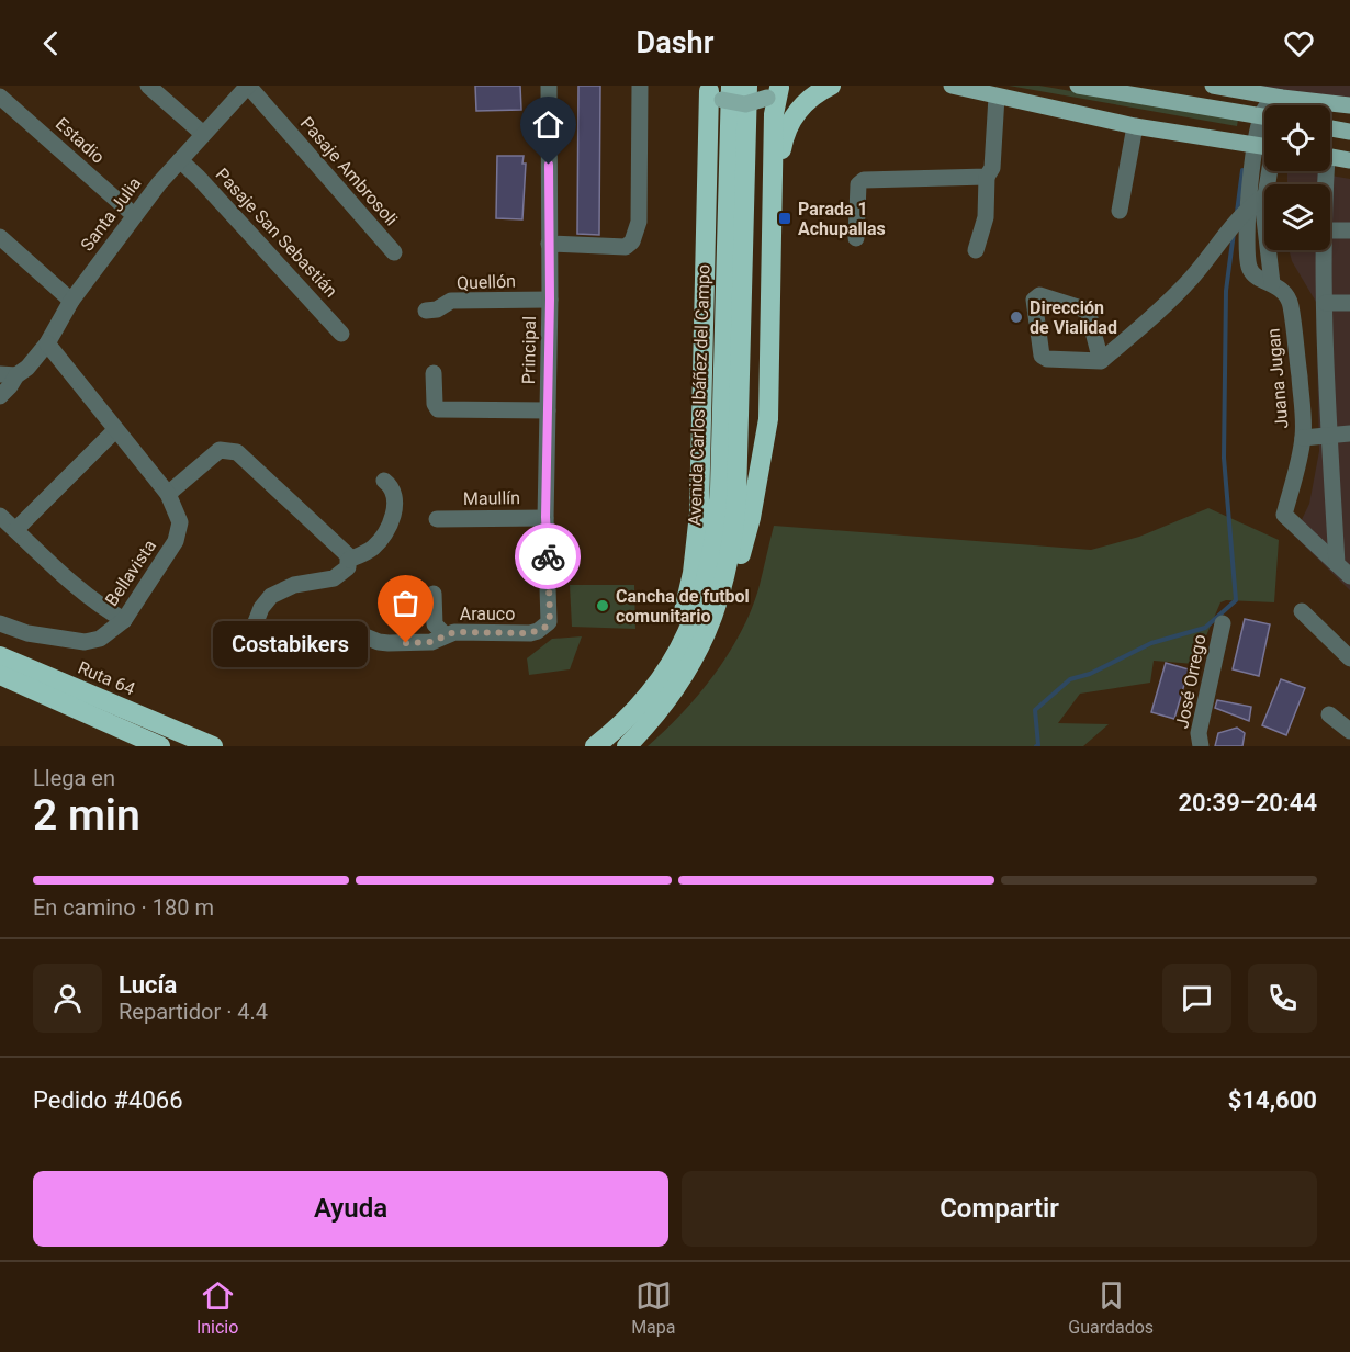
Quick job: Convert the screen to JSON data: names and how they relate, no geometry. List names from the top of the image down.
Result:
{
  "streets": {
    "highway": ["Ruta 64"],
    "street": [
      "Estadio",
      "Pasaje Ambrosoli",
      "Santa Julia",
      "Pasaje San Sebastián",
      "Quellón",
      "Principal",
      "Juana Jugan",
      "Maullín",
      "Bellavista",
      "Arauco",
      "José Orrego"
    ]
  },
  "crossings": [
    ["Estadio", "Santa Julia"],
    ["Pasaje Ambrosoli", "Santa Julia"],
    ["Santa Julia", "Pasaje San Sebastián"],
    ["Santa Julia", "Bellavista"],
    ["Quellón", "Principal"],
    ["Principal", "Maullín"],
    ["Principal", "Arauco"]
  ],
  "places": {
    "transit": ["Parada 1 Achupallas"],
    "other": ["Dirección de Vialidad", "Cancha de futbol comunitario", "Costabikers"]
  },
  "page": {
    "header": "Dashr",
    "bubble": "Costabikers",
    "heading": ["2 min", "Llega en", "20:39–20:44"],
    "panel": [
      "Lucía",
      "Repartidor · 4.4",
      "Pedido #4066",
      "$14,600"
    ],
    "bar": "En camino · 180 m",
    "buttons": ["Ayuda", "Compartir"],
    "tabs": ["Inicio", "Mapa", "Guardados"]
  }
}
